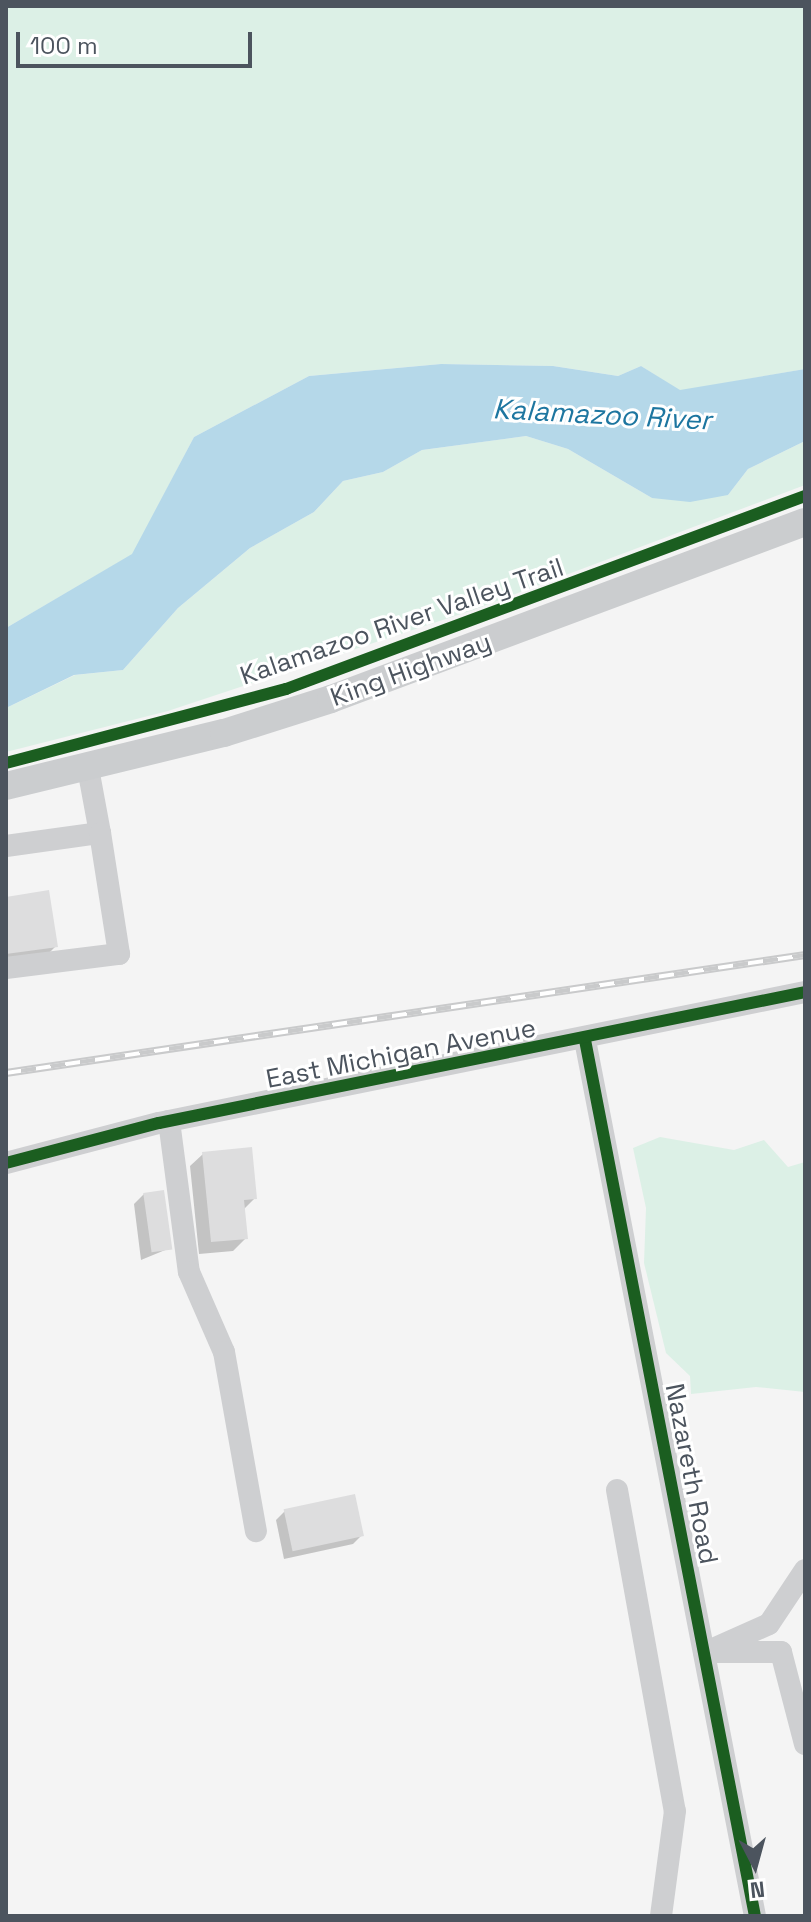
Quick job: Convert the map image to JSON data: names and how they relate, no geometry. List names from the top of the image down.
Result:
{
  "streets": {
    "main road": ["King Highway"],
    "street": ["East Michigan Avenue", "Nazareth Road"],
    "cycle path": ["Kalamazoo River Valley Trail"]
  },
  "crossings": [
    ["East Michigan Avenue", "Nazareth Road"]
  ],
  "water": ["Kalamazoo River"],
  "scale_bar": "100 m",
  "north": "bottom"
}
